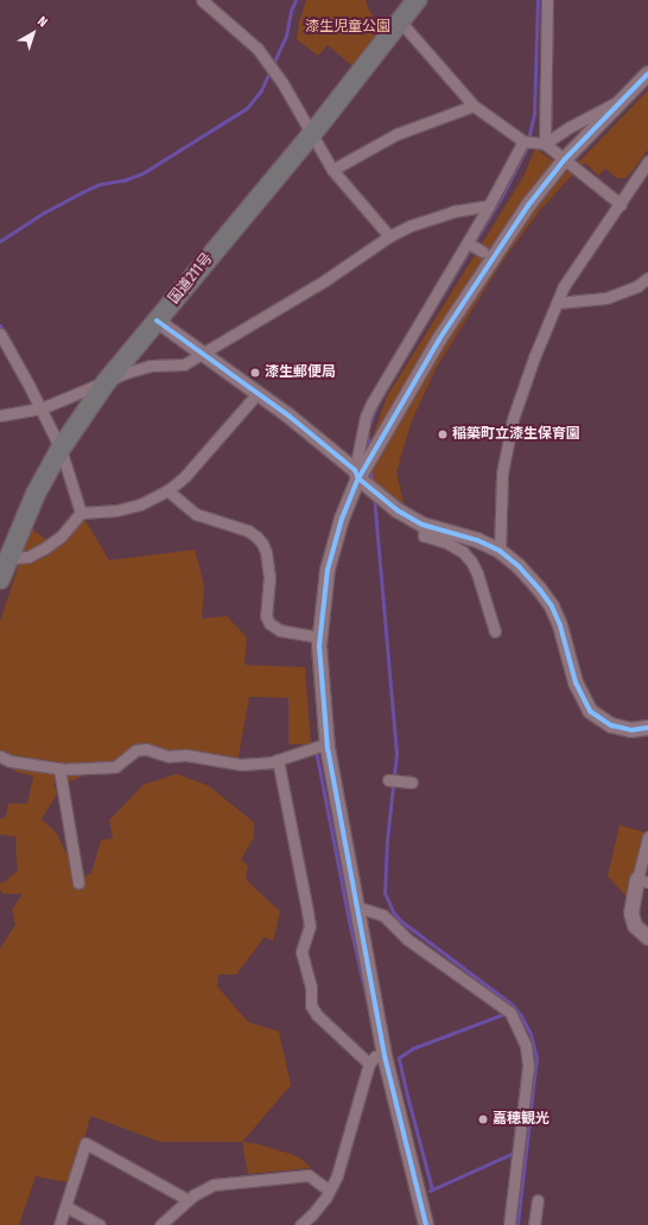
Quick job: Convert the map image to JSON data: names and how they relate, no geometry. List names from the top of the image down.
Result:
{
  "streets": {
    "highway": ["国道211号"]
  },
  "parks": ["漆生児童公園"],
  "places": ["漆生郵便局", "稲築町立漆生保育園", "嘉穂観光"],
  "north": "top right"
}
